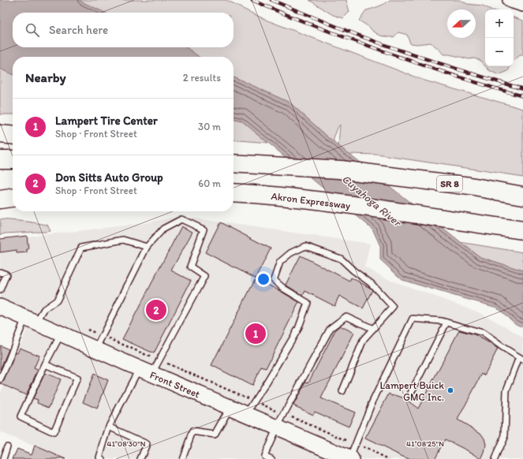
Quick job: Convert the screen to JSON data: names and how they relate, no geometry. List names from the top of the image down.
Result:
{
  "streets": {
    "highway": ["SR 8", "Akron Expressway"],
    "main road": ["Front Street"]
  },
  "water": ["Cuyahoga River"],
  "places": ["Lampert Buick GMC Inc."],
  "north": "left",
  "page": {
    "map_buttons": ["+", "−"],
    "search": "Search here",
    "heading": ["Nearby", "2 results"],
    "list": [
      {
        "mark": "1",
        "name": "Lampert Tire Center",
        "note": "Shop · Front Street",
        "value": "30 m"
      },
      {
        "mark": "2",
        "name": "Don Sitts Auto Group",
        "note": "Shop · Front Street",
        "value": "60 m"
      }
    ],
    "pins": ["2", "1"]
  },
  "coordinates": ["41°08'30\"N", "41°08'25\"N"]
}
